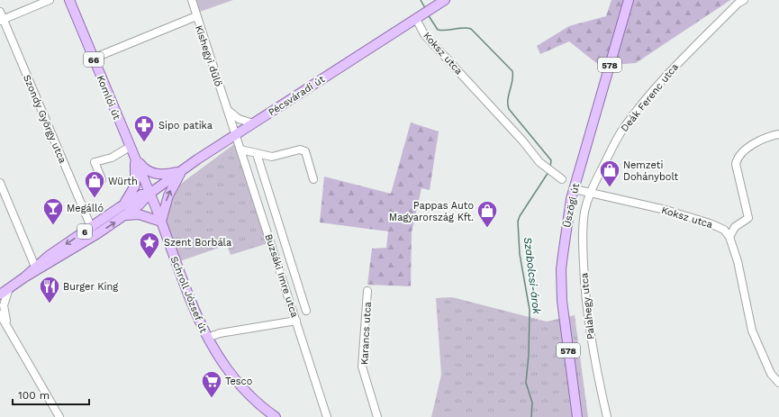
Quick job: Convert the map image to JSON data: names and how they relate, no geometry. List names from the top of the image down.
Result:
{
  "streets": {
    "main road": [
      "66",
      "578",
      "Pécsváradi út",
      "Komlói út",
      "Üszögi út",
      "6",
      "Schroll József út"
    ],
    "street": [
      "Koksz utca",
      "Kishegyi dűlő",
      "Deák Ferenc utca",
      "Szondy György utca",
      "Buzsáki Imre utca",
      "Palahegy utca",
      "Karancs utca"
    ]
  },
  "crossings": [
    ["Koksz utca", "Pécsváradi út"],
    ["Koksz utca", "Deák Ferenc utca"],
    ["Koksz utca", "Üszögi út"],
    ["Koksz utca", "Palahegy utca"],
    ["Kishegyi dűlő", "Pécsváradi út"],
    ["Kishegyi dűlő", "Buzsáki Imre utca"],
    ["Pécsváradi út", "Komlói út"],
    ["Pécsváradi út", "6"],
    ["Pécsváradi út", "Buzsáki Imre utca"],
    ["Pécsváradi út", "Schroll József út"],
    ["Komlói út", "6"],
    ["Komlói út", "Schroll József út"],
    ["Deák Ferenc utca", "Palahegy utca"],
    ["Szondy György utca", "6"],
    ["6", "Schroll József út"]
  ],
  "water": ["Szabolcsi-árok"],
  "places": {
    "pharmacy": ["Sipo patika"],
    "shop": ["Nemzeti Dohánybolt", "Würth", "Pappas Auto Magyarország Kft."],
    "bar": ["Megálló"],
    "place": ["Szent Borbála"],
    "restaurant": ["Burger King"],
    "supermarket": ["Tesco"]
  },
  "scale_bar": "100 m"
}
